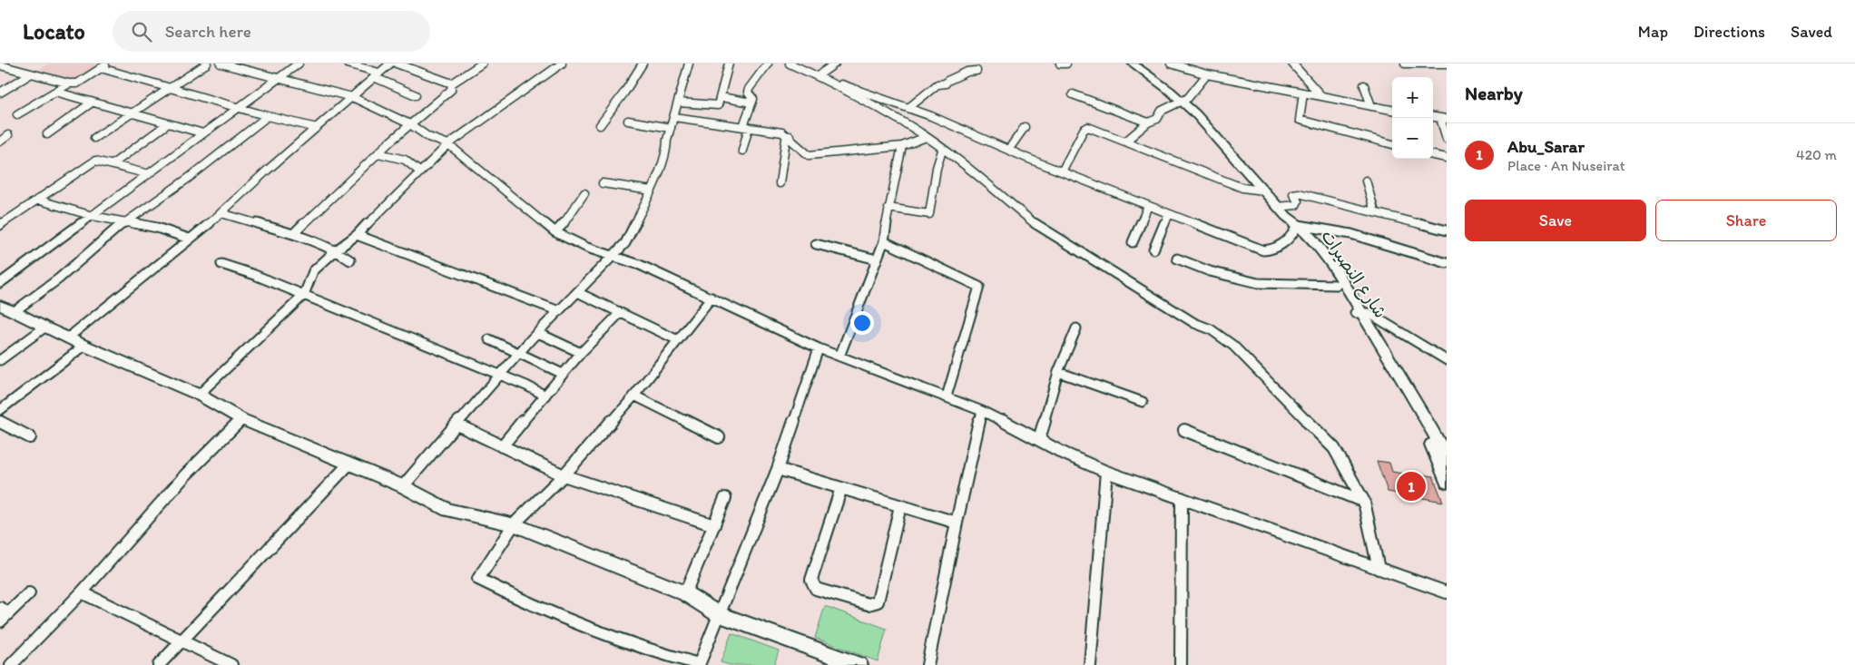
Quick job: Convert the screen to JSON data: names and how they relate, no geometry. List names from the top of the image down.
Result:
{
  "streets": {
    "main road": ["شارع النصيرات"]
  },
  "page": {
    "header": "Locato",
    "search": "Search here",
    "nav": ["Map", "Directions", "Saved"],
    "heading": "Nearby",
    "map_buttons": ["+", "−"],
    "list": [
      {
        "mark": "1",
        "name": "Abu_Sarar",
        "note": "Place · An Nuseirat",
        "value": "420 m"
      }
    ],
    "buttons": ["Save", "Share"],
    "pins": "1"
  }
}
